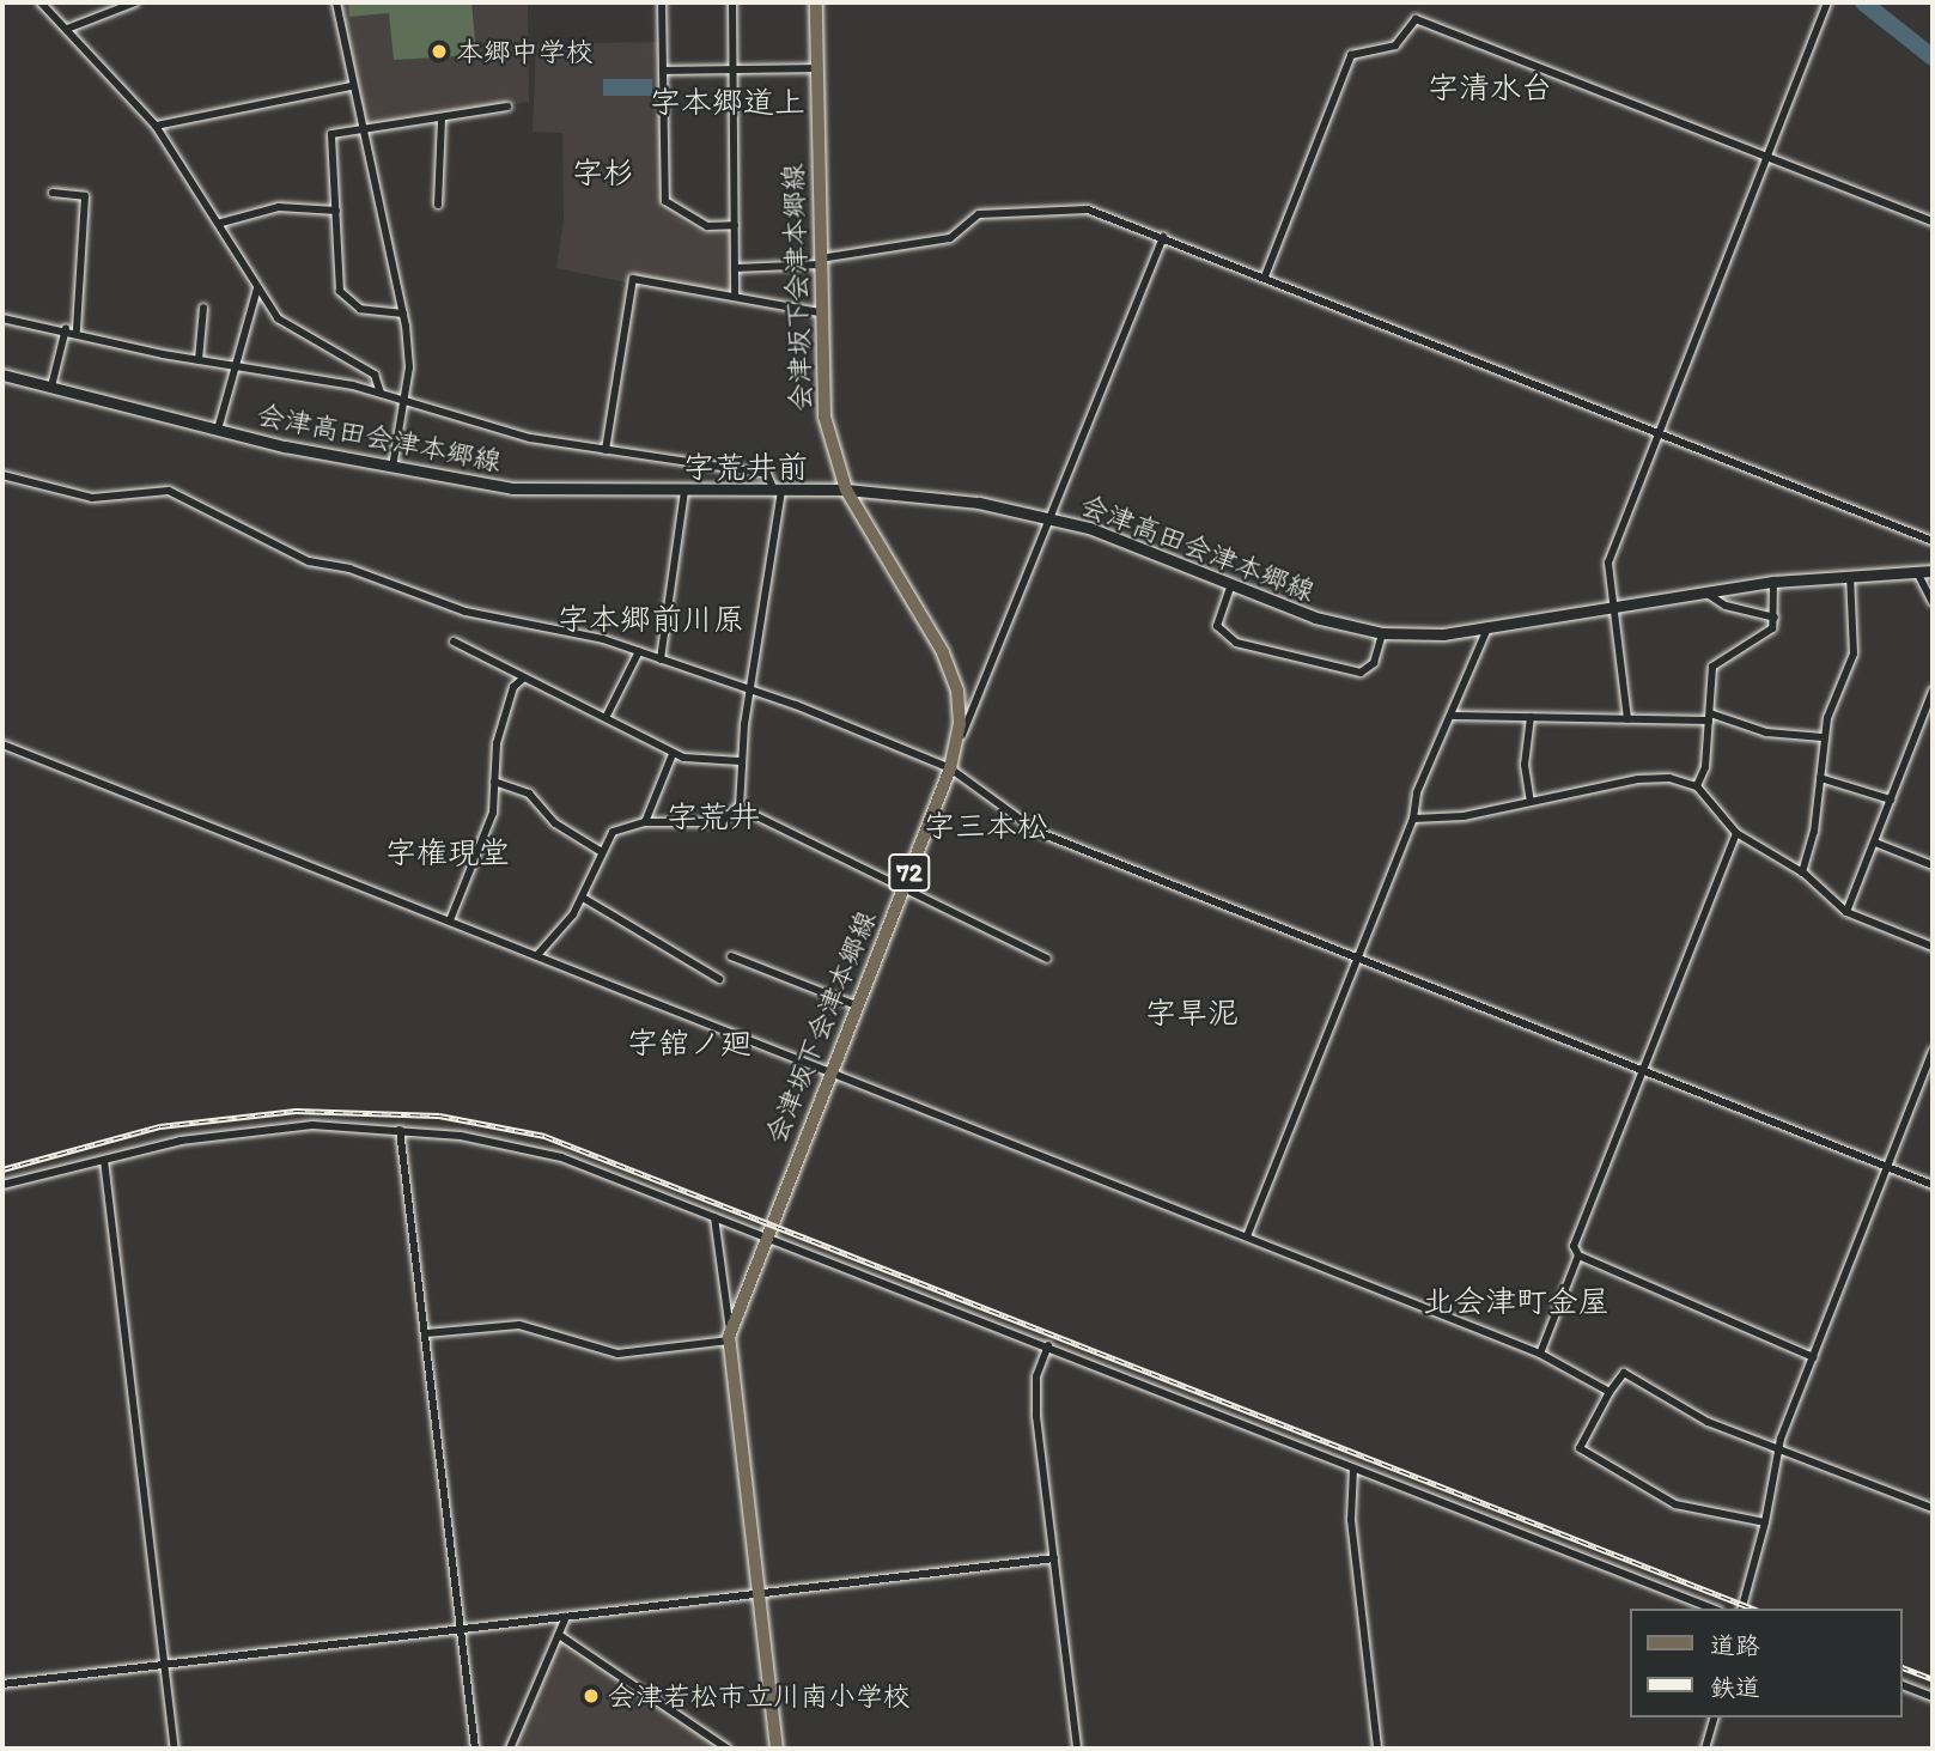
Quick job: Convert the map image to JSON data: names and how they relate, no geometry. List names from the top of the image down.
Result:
{
  "streets": {
    "main road": ["会津坂下会津本郷線", "会津高田会津本郷線", "72"]
  },
  "crossings": [
    ["会津坂下会津本郷線", "会津高田会津本郷線"]
  ],
  "districts": [
    "字清水台",
    "字本郷道上",
    "字杉",
    "字荒井前",
    "字本郷前川原",
    "字荒井",
    "字三本松",
    "字権現堂",
    "字旱泥",
    "字舘ノ廻",
    "北会津町金屋"
  ],
  "places": ["本郷中学校", "会津若松市立川南小学校"],
  "legend": ["道路", "鉄道"]
}
